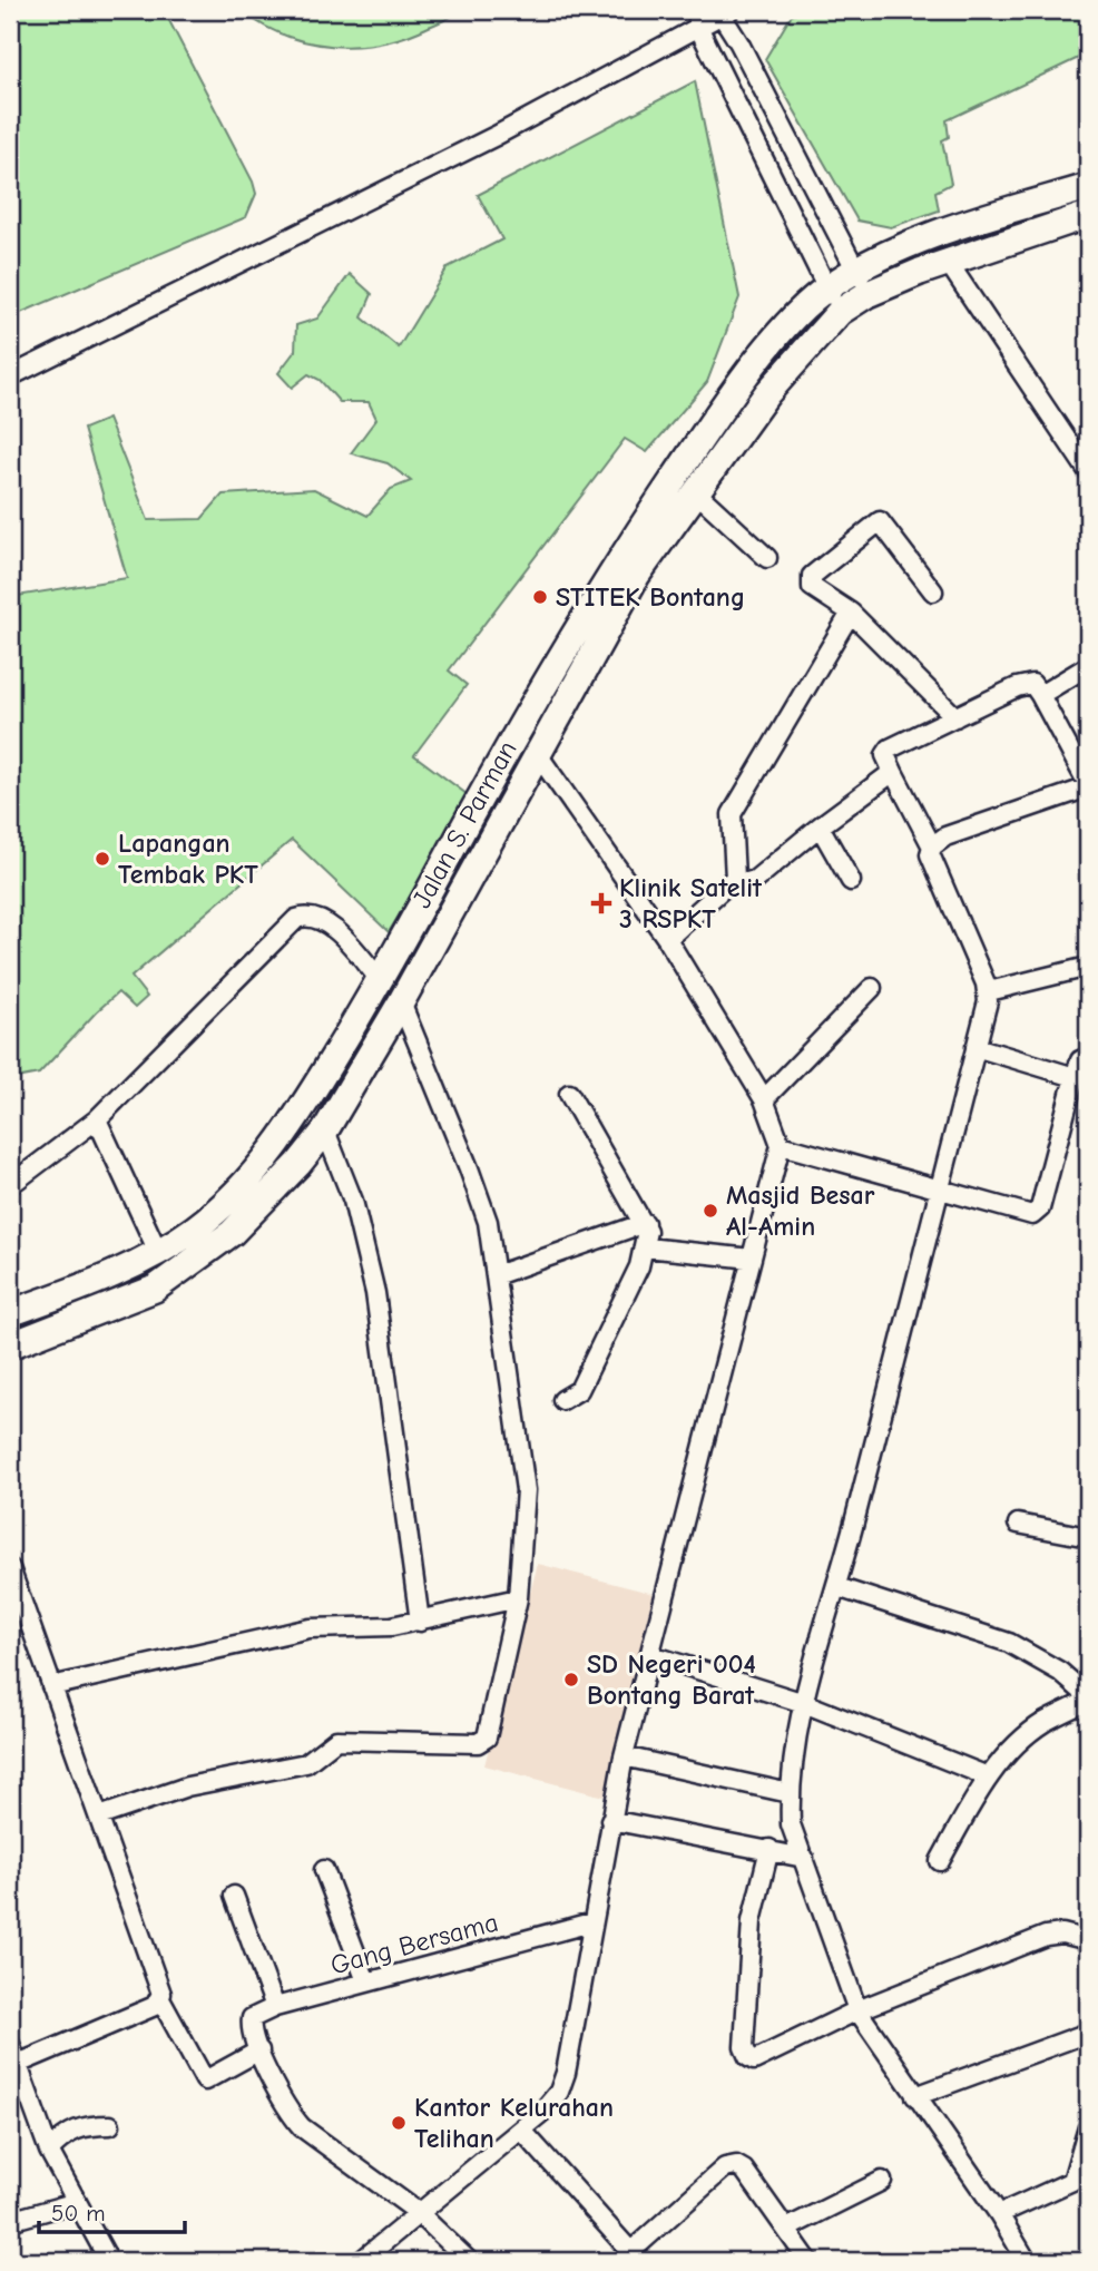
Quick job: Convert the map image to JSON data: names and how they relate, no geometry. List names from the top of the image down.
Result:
{
  "streets": {
    "main road": ["Jalan S. Parman"],
    "street": ["Gang Bersama"]
  },
  "places": {
    "other": [
      "STITEK Bontang",
      "Lapangan Tembak PKT",
      "Masjid Besar Al-Amin",
      "SD Negeri 004 Bontang Barat",
      "Kantor Kelurahan Telihan"
    ],
    "health": ["Klinik Satelit 3 RSPKT"]
  },
  "scale_bar": "50 m"
}
